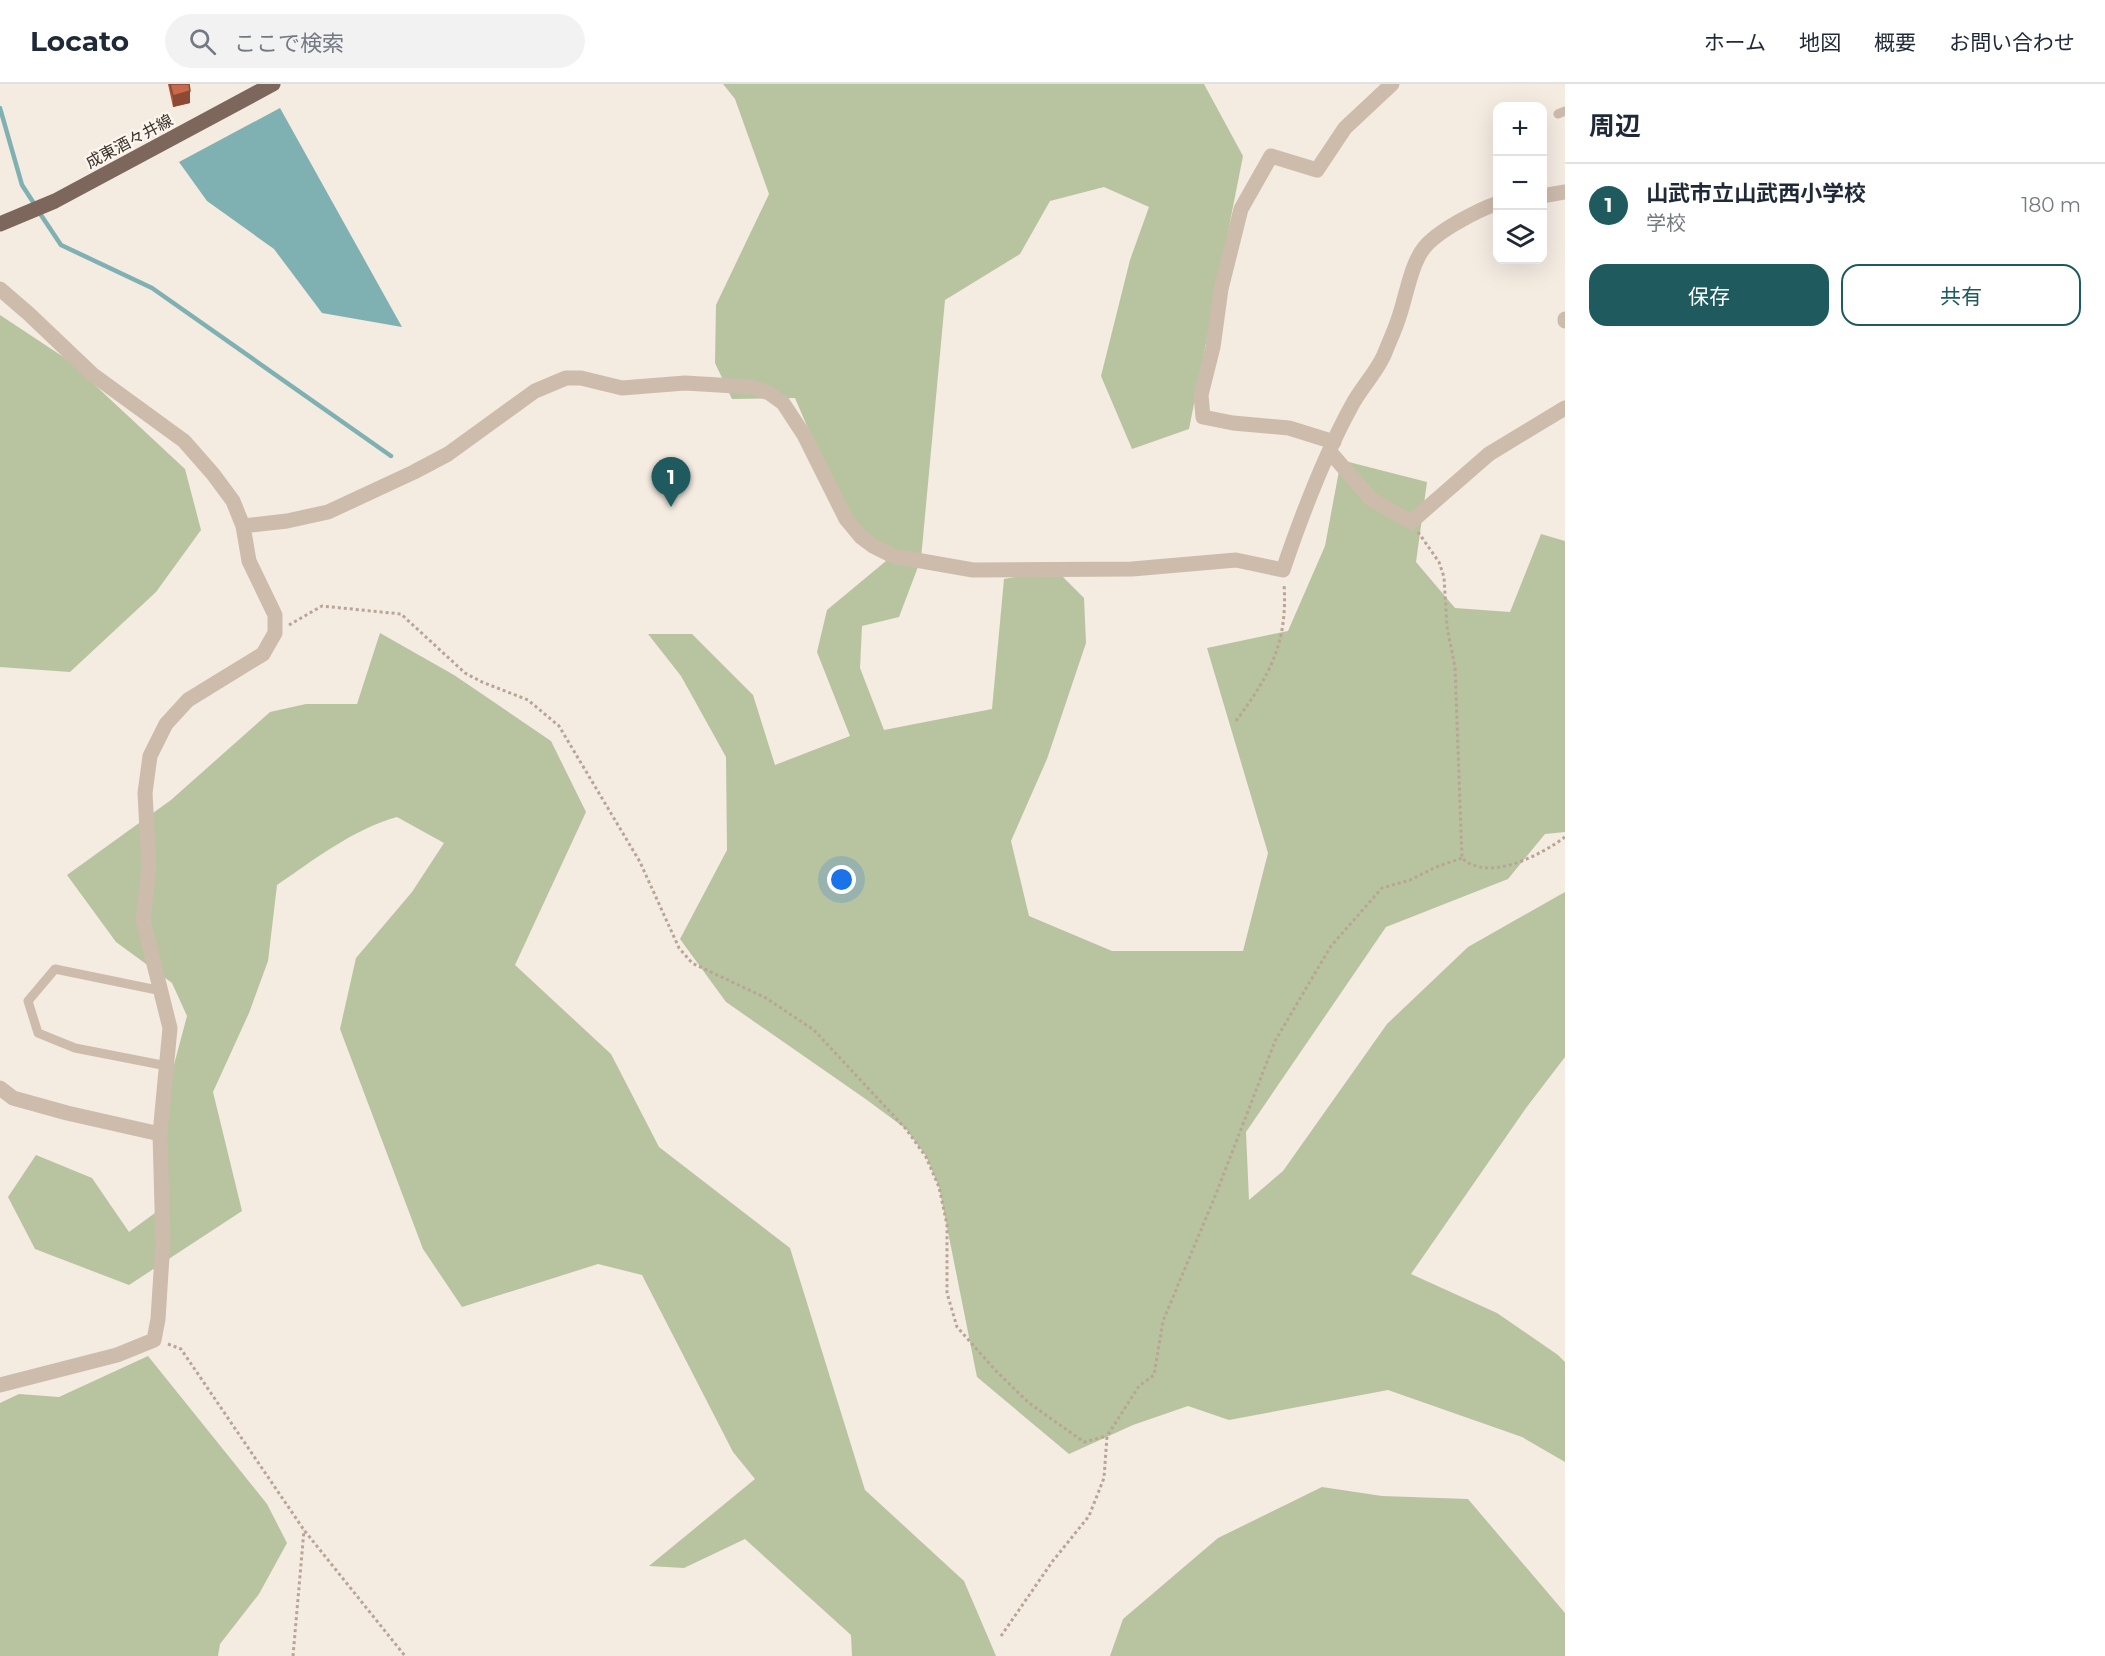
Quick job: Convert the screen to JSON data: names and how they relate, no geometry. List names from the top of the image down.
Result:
{
  "streets": {
    "main road": ["成東酒々井線"]
  },
  "page": {
    "header": "Locato",
    "search": "ここで検索",
    "nav": [
      "ホーム",
      "地図",
      "概要",
      "お問い合わせ"
    ],
    "heading": "周辺",
    "map_buttons": ["+", "−"],
    "list": [
      {
        "mark": "1",
        "name": "山武市立山武西小学校",
        "note": "学校",
        "value": "180 m"
      }
    ],
    "buttons": ["保存", "共有"],
    "pins": "1"
  }
}
